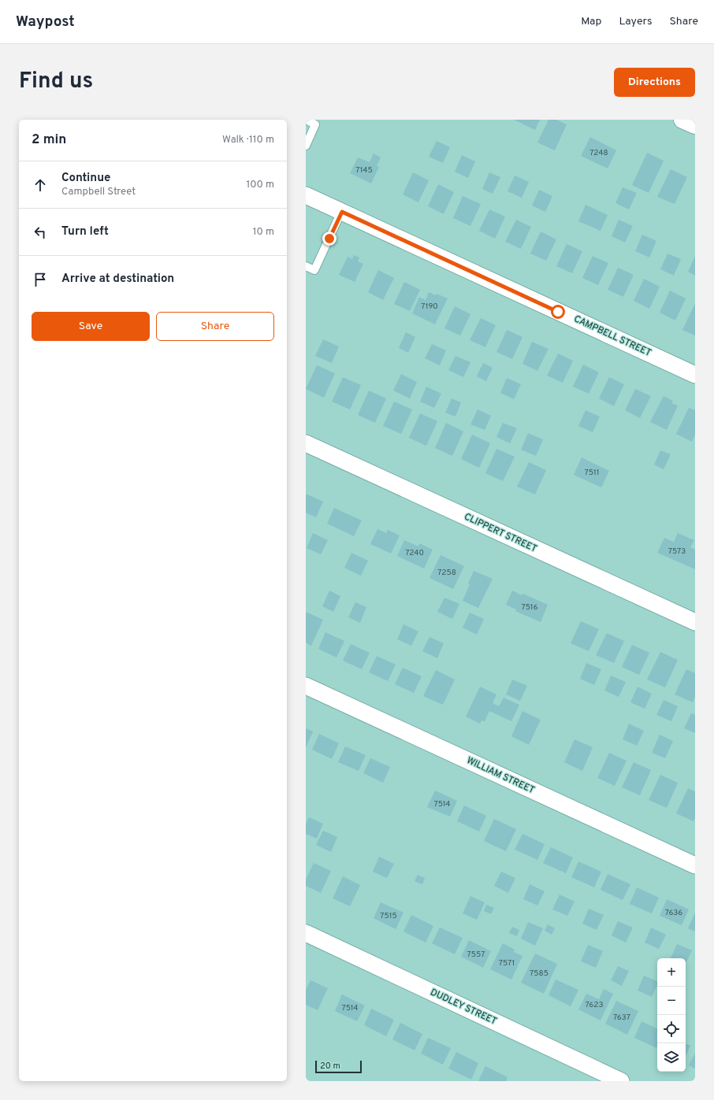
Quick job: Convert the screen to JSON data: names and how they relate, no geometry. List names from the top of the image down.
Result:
{
  "streets": {
    "street": [
      "CAMPBELL STREET",
      "CLIPPERT STREET",
      "WILLIAM STREET",
      "DUDLEY STREET"
    ]
  },
  "house_numbers": [
    "7248",
    "7145",
    "7190",
    "7511",
    "7573",
    "7240",
    "7258",
    "7516",
    "7514",
    "7636",
    "7515",
    "7557",
    "7571",
    "7585",
    "7623",
    "7514",
    "7637"
  ],
  "scale_bar": "20 m",
  "page": {
    "header": "Waypost",
    "nav": ["Map", "Layers", "Share"],
    "title": "Find us",
    "buttons": [
      "Directions",
      ["Save", "Share"]
    ],
    "heading": ["2 min", "Walk · 110 m"],
    "list": [
      ["Continue", "Campbell Street", "100 m"],
      ["Turn left", "10 m"],
      "Arrive at destination"
    ],
    "map_buttons": ["+", "−"],
    "scale": "20 m"
  }
}
